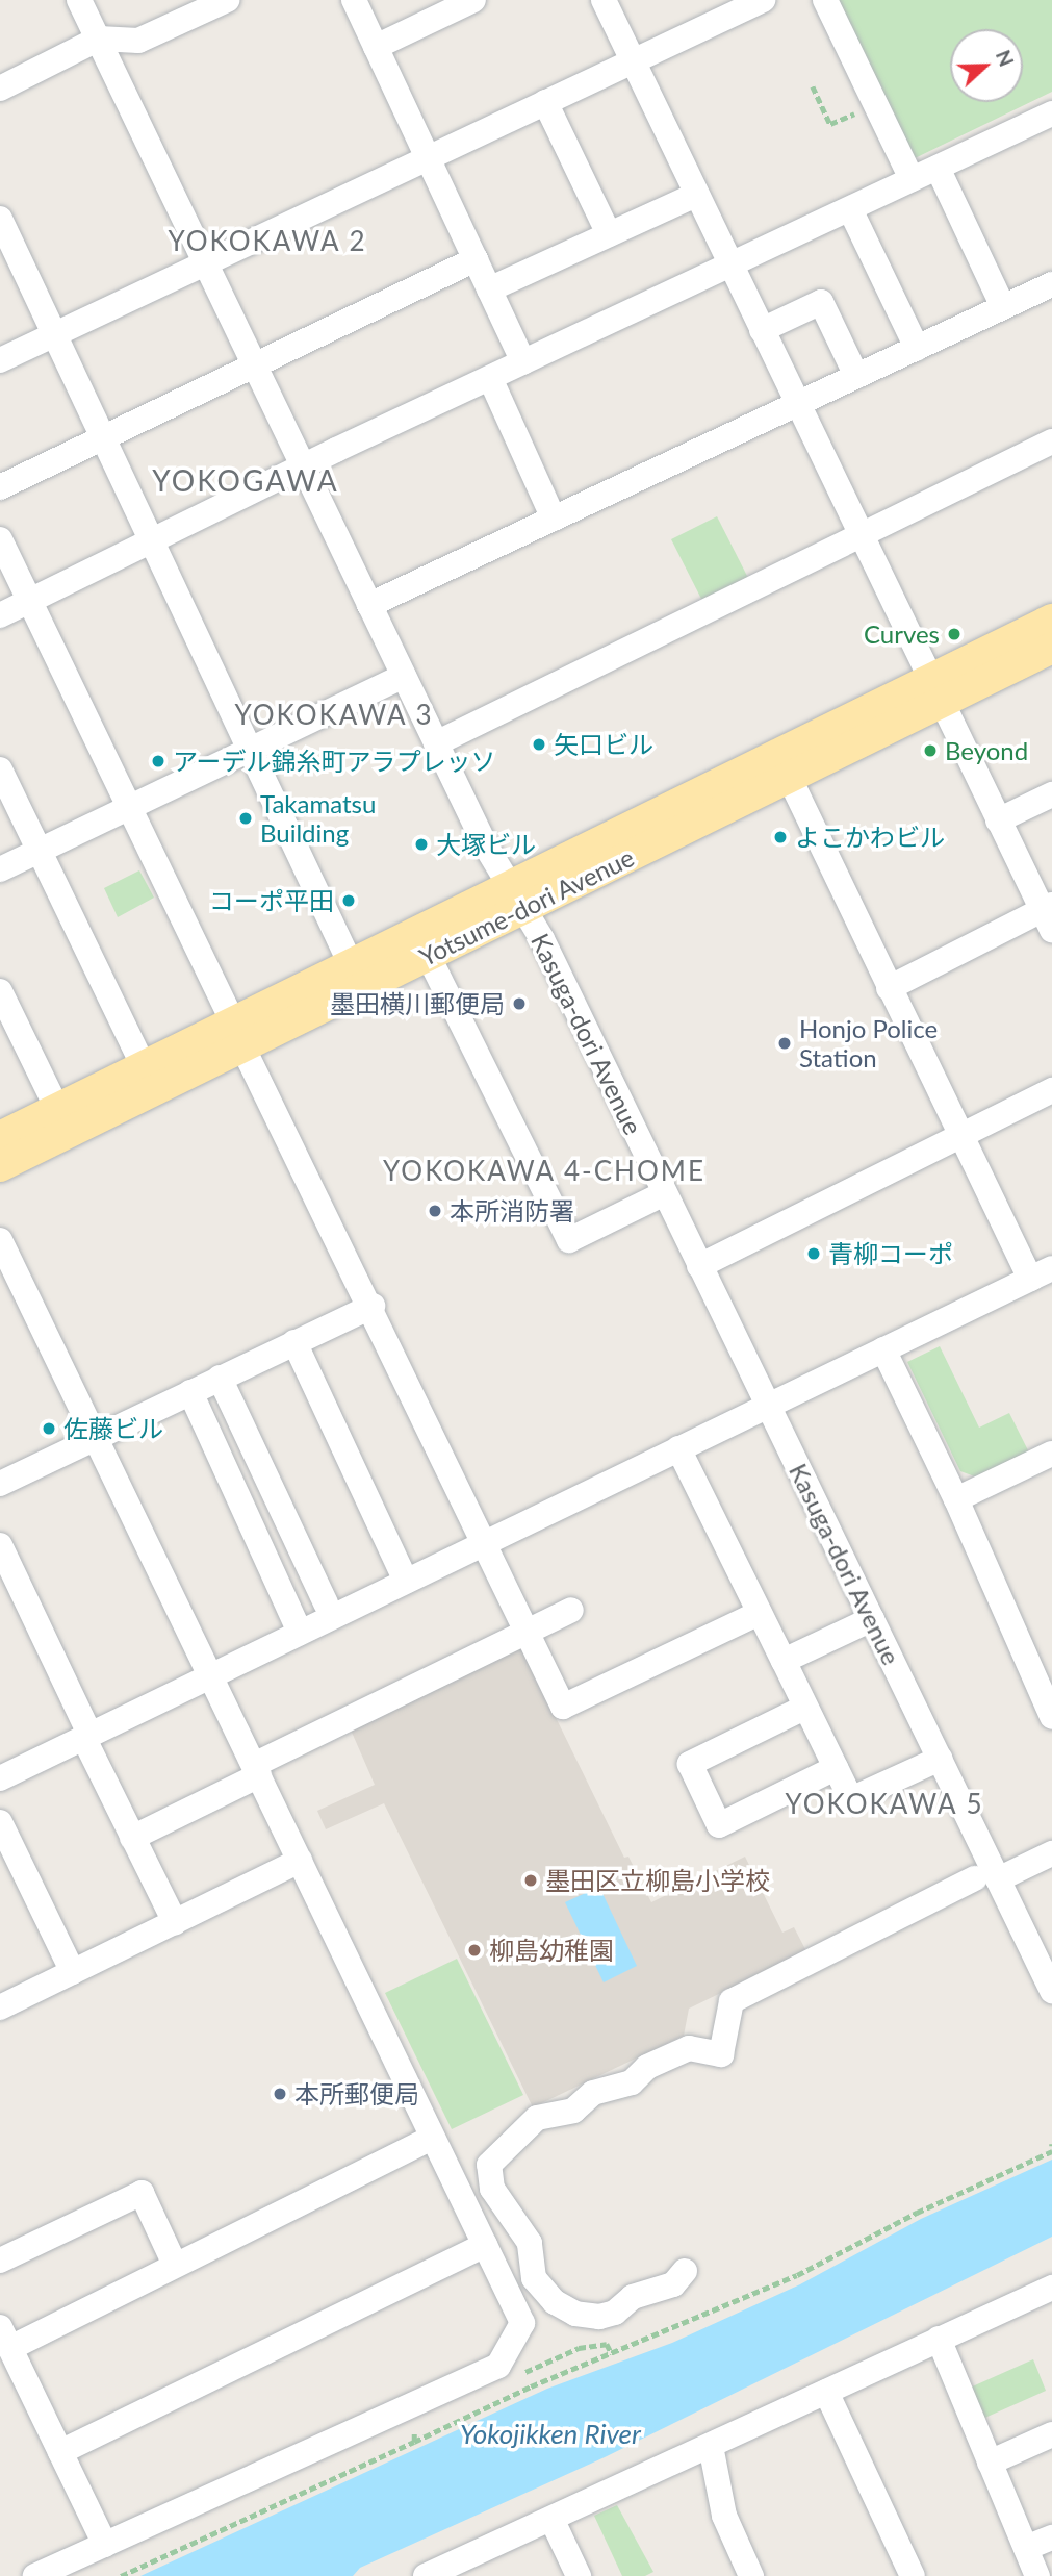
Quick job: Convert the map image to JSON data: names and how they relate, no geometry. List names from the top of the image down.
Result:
{
  "streets": {
    "main road": ["Yotsume-dori Avenue"],
    "street": ["Kasuga-dori Avenue"]
  },
  "crossings": [
    ["Yotsume-dori Avenue", "Kasuga-dori Avenue"]
  ],
  "districts": [
    "YOKOKAWA 2",
    "YOKOGAWA",
    "YOKOKAWA 3",
    "YOKOKAWA 4-CHOME",
    "YOKOKAWA 5"
  ],
  "water": ["Yokojikken River"],
  "places": [
    "Curves",
    "矢口ビル",
    "Beyond",
    "アーデル錦糸町アラプレッソ",
    "Takamatsu Building",
    "よこかわビル",
    "大塚ビル",
    "コーポ平田",
    "墨田横川郵便局",
    "Honjo Police Station",
    "本所消防署",
    "青柳コーポ",
    "佐藤ビル",
    "墨田区立柳島小学校",
    "柳島幼稚園",
    "本所郵便局"
  ],
  "north": "right"
}
